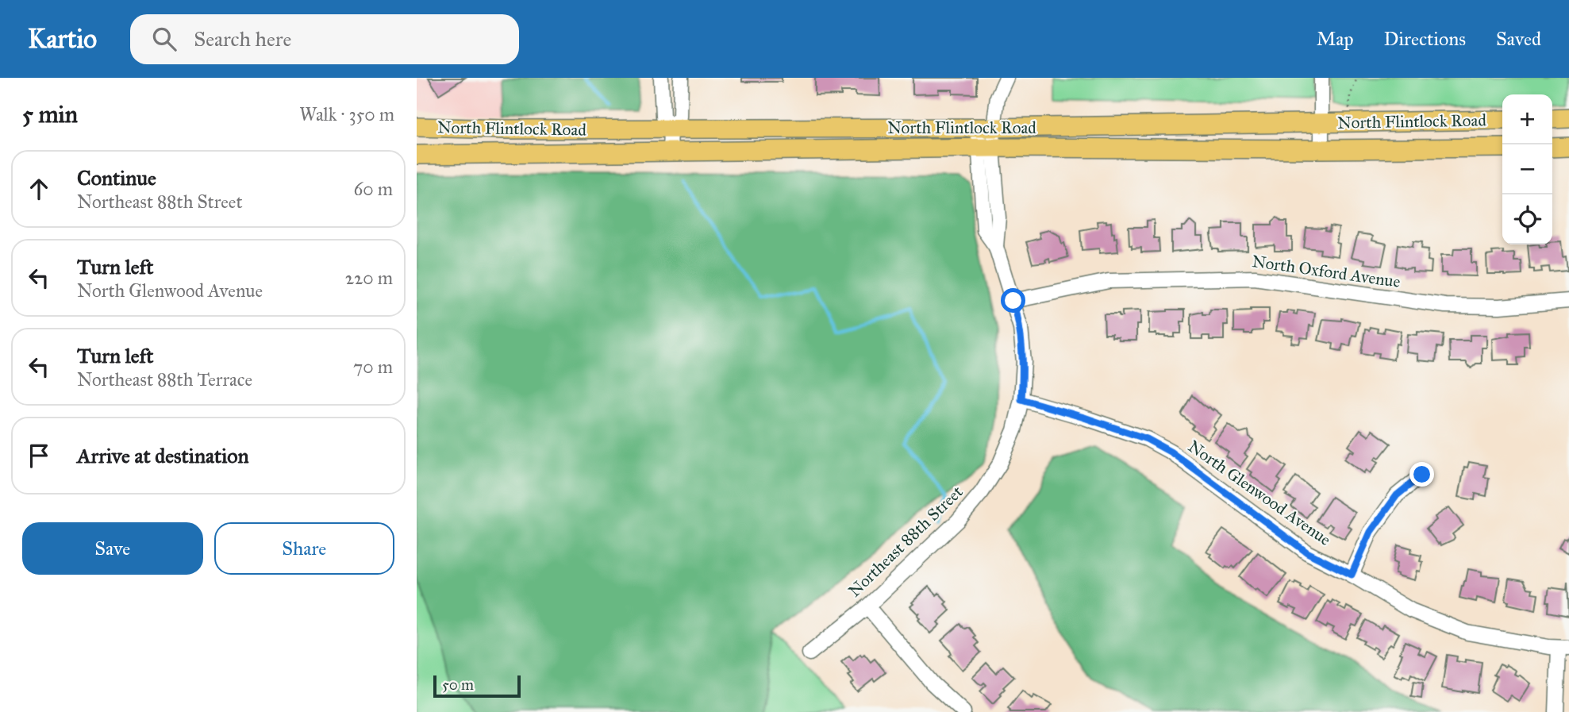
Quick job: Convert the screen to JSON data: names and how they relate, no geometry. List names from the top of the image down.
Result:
{
  "streets": {
    "main road": ["North Flintlock Road"],
    "street": ["North Oxford Avenue", "North Glenwood Avenue", "Northeast 88th Street"]
  },
  "crossings": [
    ["North Flintlock Road", "Northeast 88th Street"],
    ["North Oxford Avenue", "Northeast 88th Street"],
    ["North Glenwood Avenue", "Northeast 88th Street"]
  ],
  "scale_bar": "50 m",
  "page": {
    "header": "Kartio",
    "search": "Search here",
    "nav": ["Map", "Directions", "Saved"],
    "heading": ["5 min", "Walk · 350 m"],
    "map_buttons": ["+", "−"],
    "list": [
      ["Continue", "Northeast 88th Street", "60 m"],
      ["Turn left", "North Glenwood Avenue", "220 m"],
      ["Turn left", "Northeast 88th Terrace", "70 m"],
      "Arrive at destination"
    ],
    "buttons": ["Save", "Share"],
    "scale": "50 m"
  }
}
